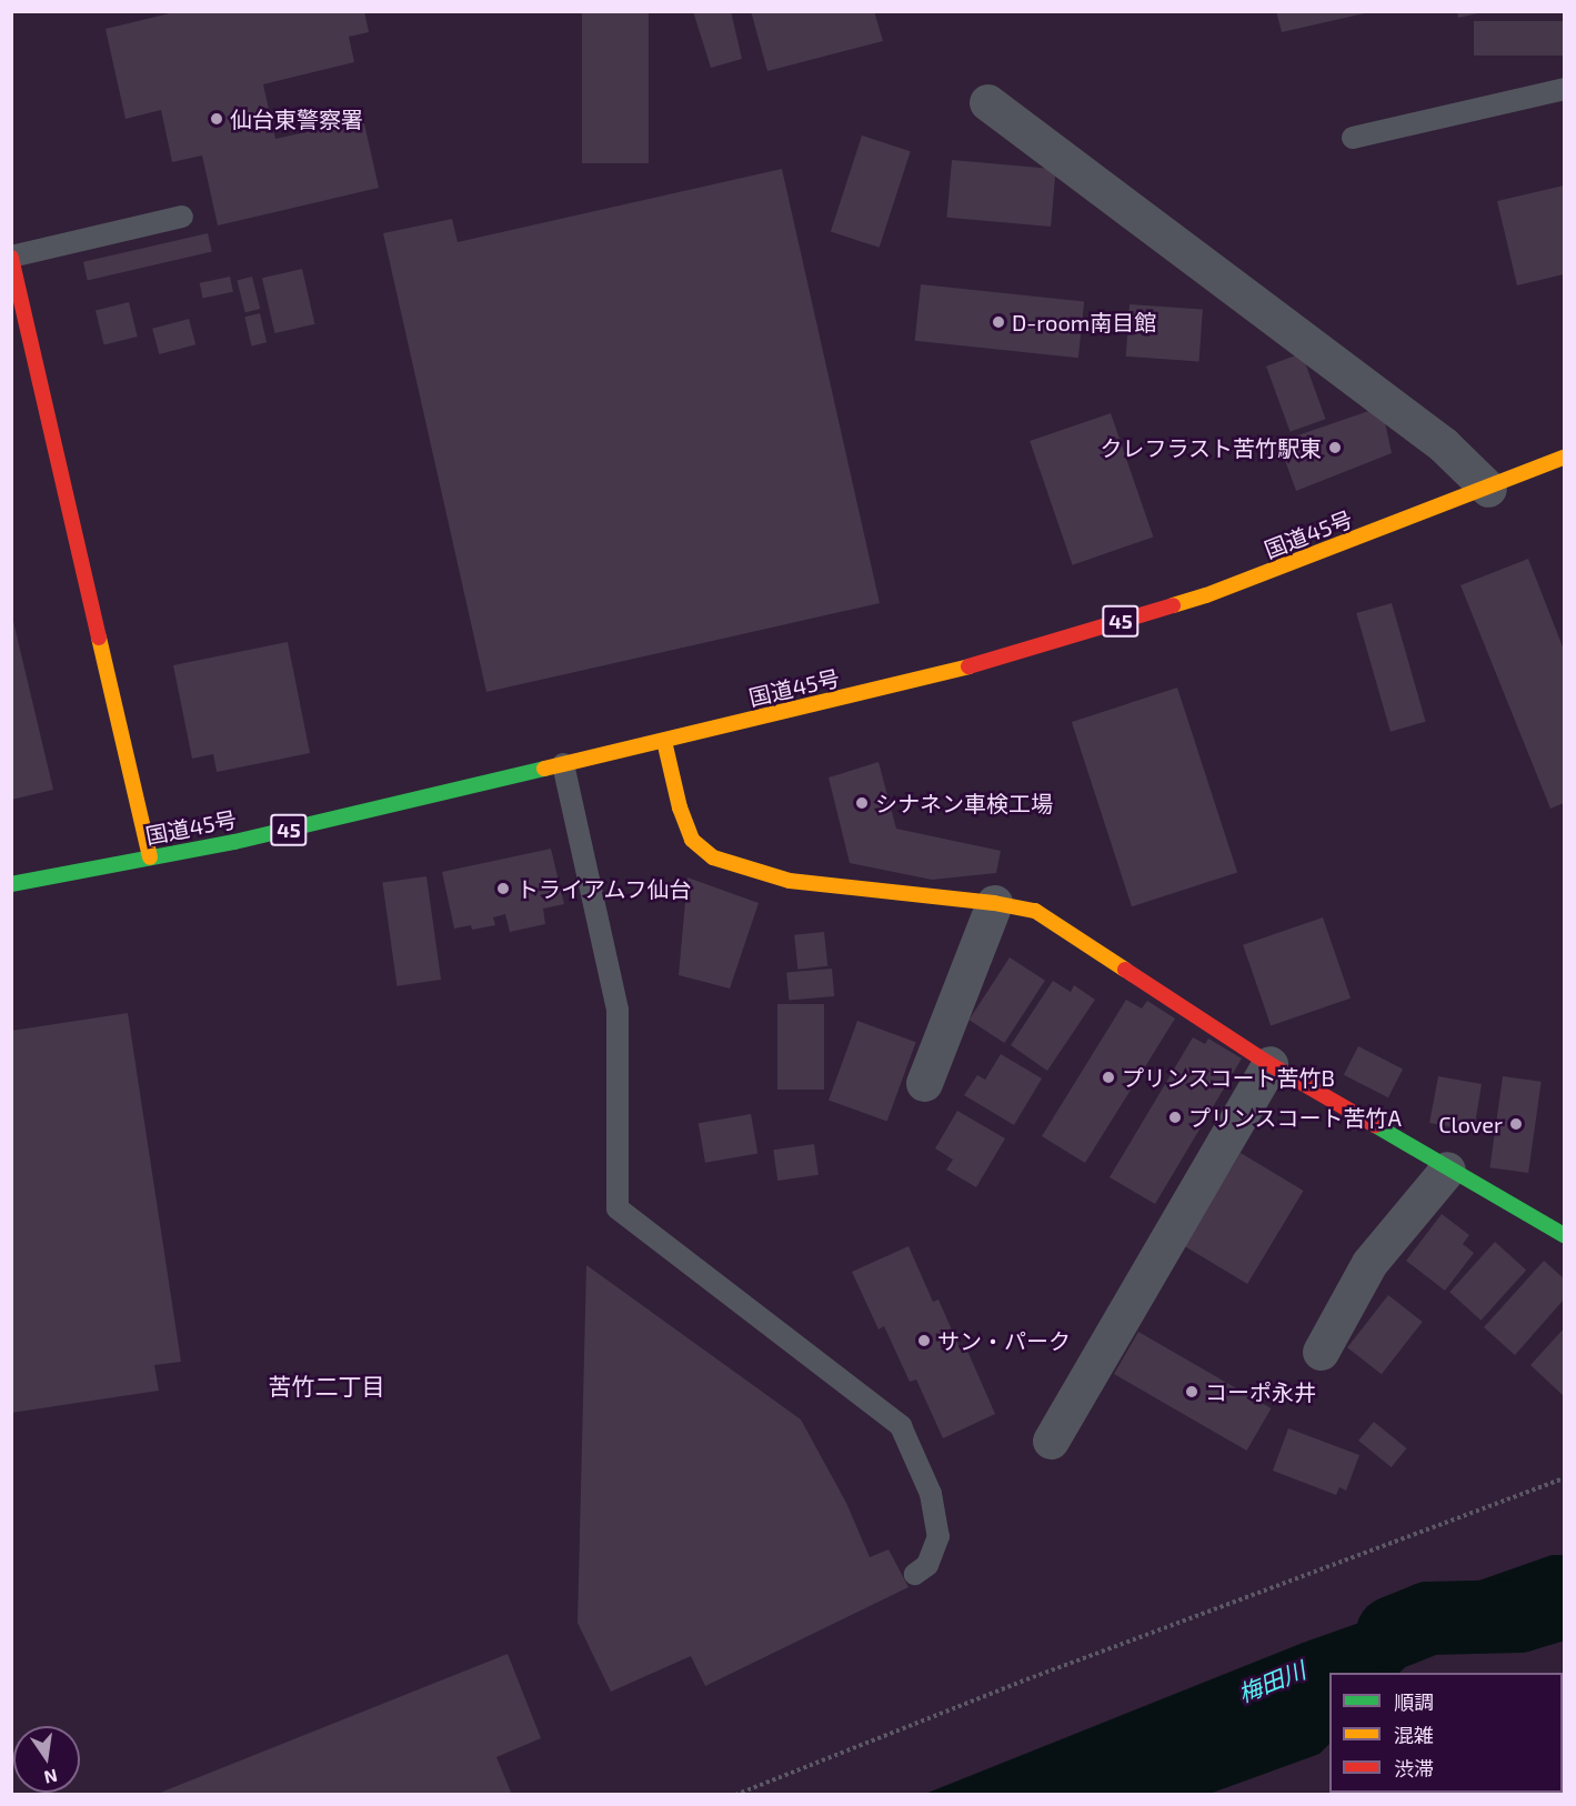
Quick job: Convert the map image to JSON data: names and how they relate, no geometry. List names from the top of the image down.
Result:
{
  "streets": {
    "main road": ["国道45号", "45"]
  },
  "districts": ["苦竹二丁目"],
  "water": ["梅田川"],
  "places": [
    "仙台東警察署",
    "D-room南目館",
    "クレフラスト苦竹駅東",
    "シナネン車検工場",
    "トライアムフ仙台",
    "プリンスコート苦竹B",
    "プリンスコート苦竹A",
    "Clover",
    "サン・パーク",
    "コーポ永井"
  ],
  "legend": ["順調", "混雑", "渋滞"],
  "north": "bottom"
}
